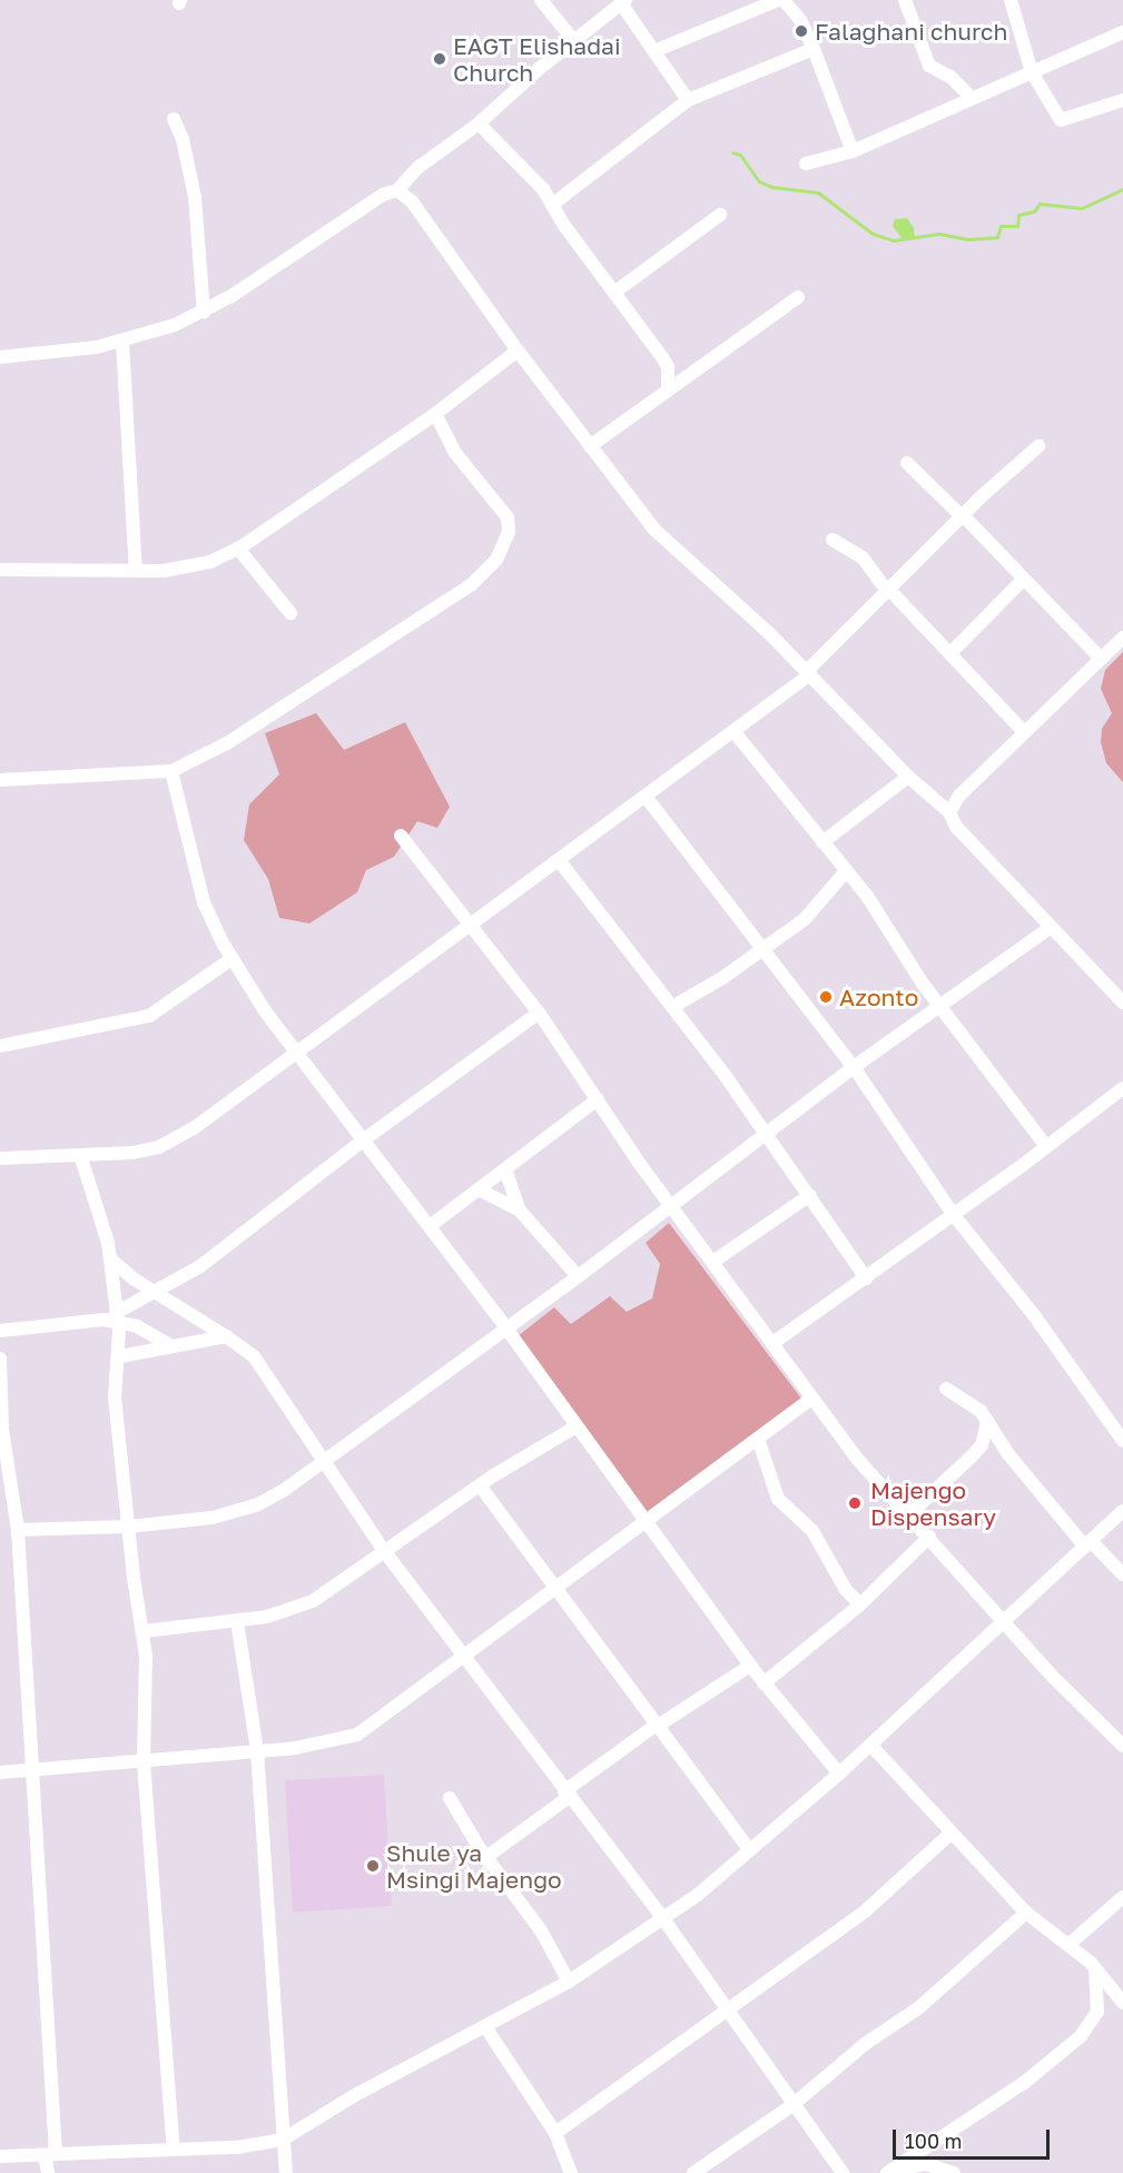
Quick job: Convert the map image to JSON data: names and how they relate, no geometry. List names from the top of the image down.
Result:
{
  "places": [
    "Falaghani church",
    "EAGT Elishadai Church",
    "Azonto",
    "Majengo Dispensary",
    "Shule ya Msingi Majengo"
  ],
  "scale_bar": "100 m"
}
